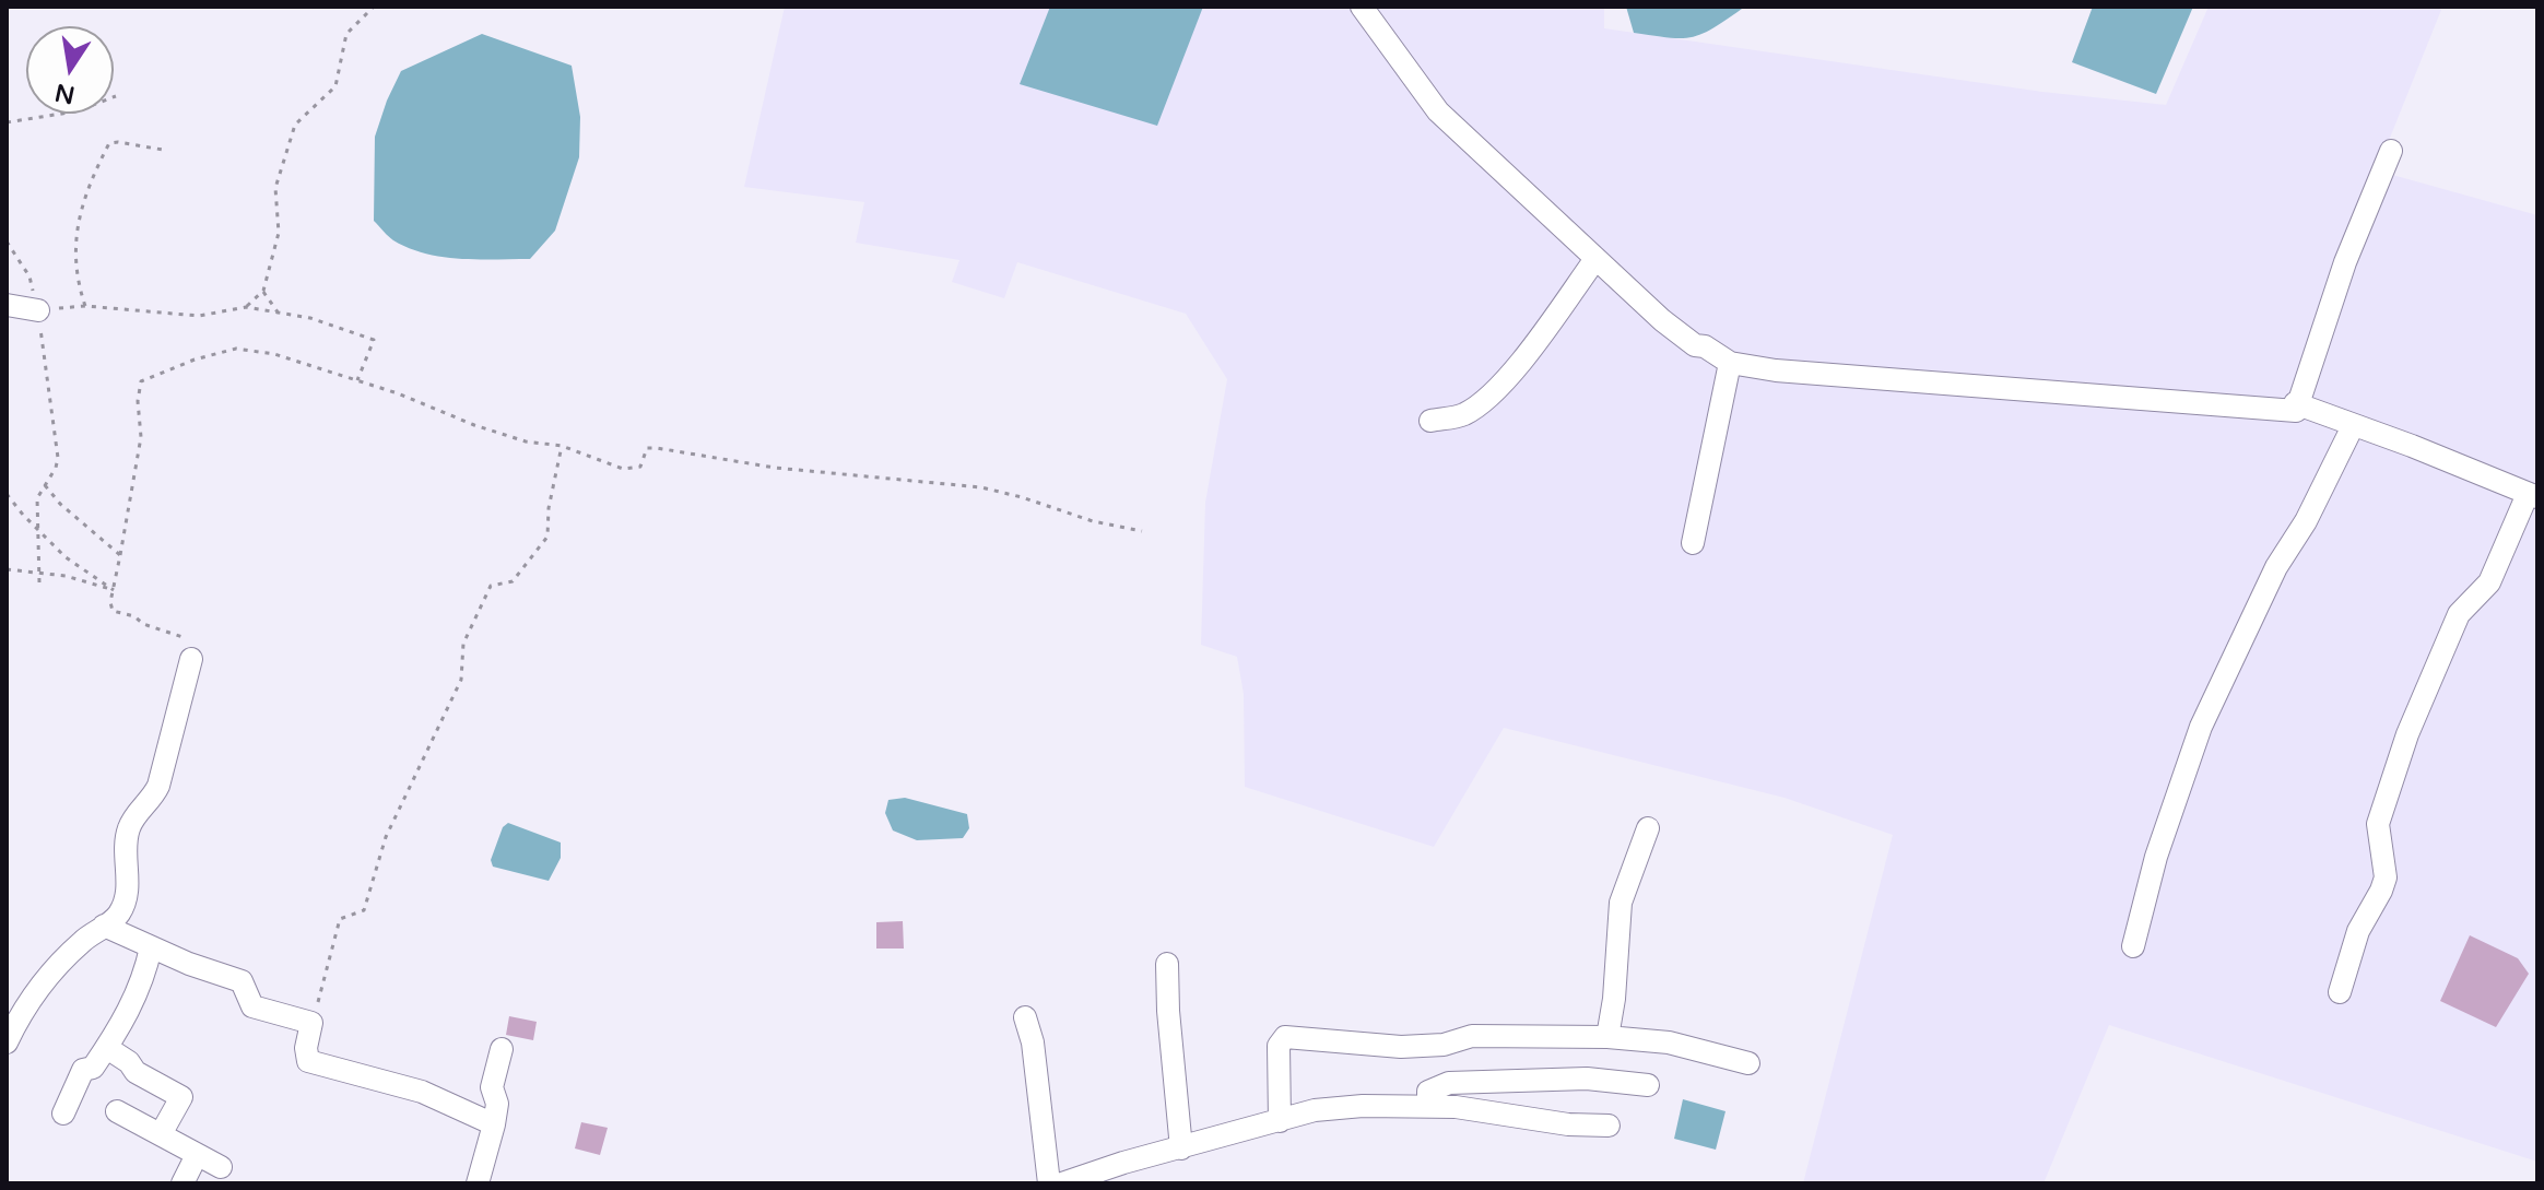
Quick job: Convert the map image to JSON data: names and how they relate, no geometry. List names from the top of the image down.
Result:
{
  "north": "bottom"
}
